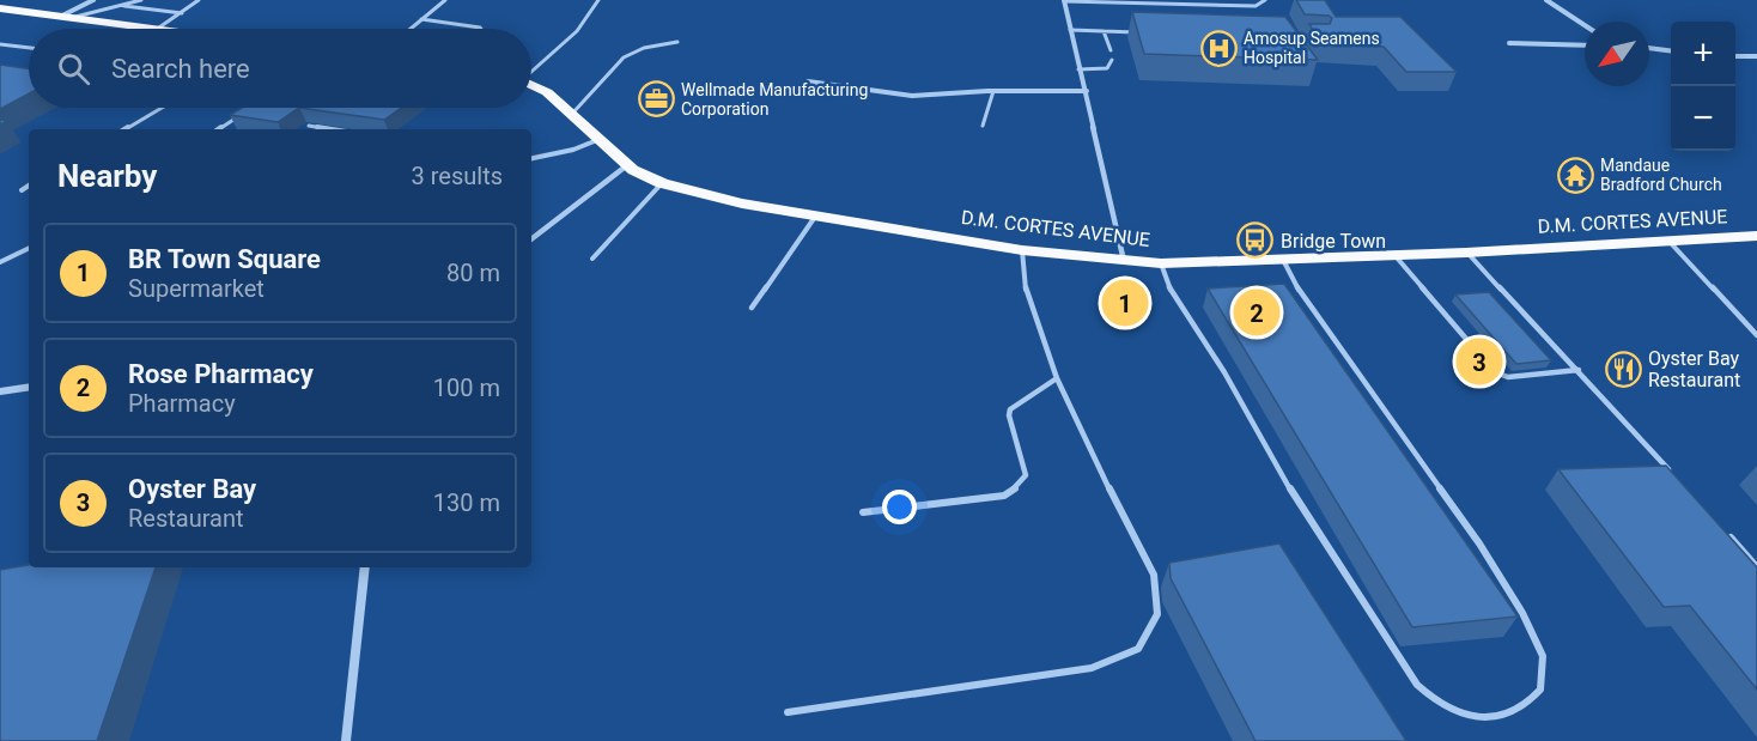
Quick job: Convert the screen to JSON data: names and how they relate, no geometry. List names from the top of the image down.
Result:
{
  "streets": {
    "highway": ["D.M. CORTES AVENUE"]
  },
  "places": {
    "hospital": ["Amosup Seamens Hospital"],
    "office": ["Wellmade Manufacturing Corporation"],
    "temple": ["Mandaue Bradford Church"],
    "bus stop": ["Bridge Town"],
    "restaurant": ["Oyster Bay Restaurant"]
  },
  "north": "bottom left",
  "page": {
    "map_buttons": ["+", "−"],
    "search": "Search here",
    "heading": ["Nearby", "3 results"],
    "list": [
      {
        "mark": "1",
        "name": "BR Town Square",
        "note": "Supermarket",
        "value": "80 m"
      },
      {
        "mark": "2",
        "name": "Rose Pharmacy",
        "note": "Pharmacy",
        "value": "100 m"
      },
      {
        "mark": "3",
        "name": "Oyster Bay",
        "note": "Restaurant",
        "value": "130 m"
      }
    ],
    "pins": ["1", "2", "3"]
  }
}
